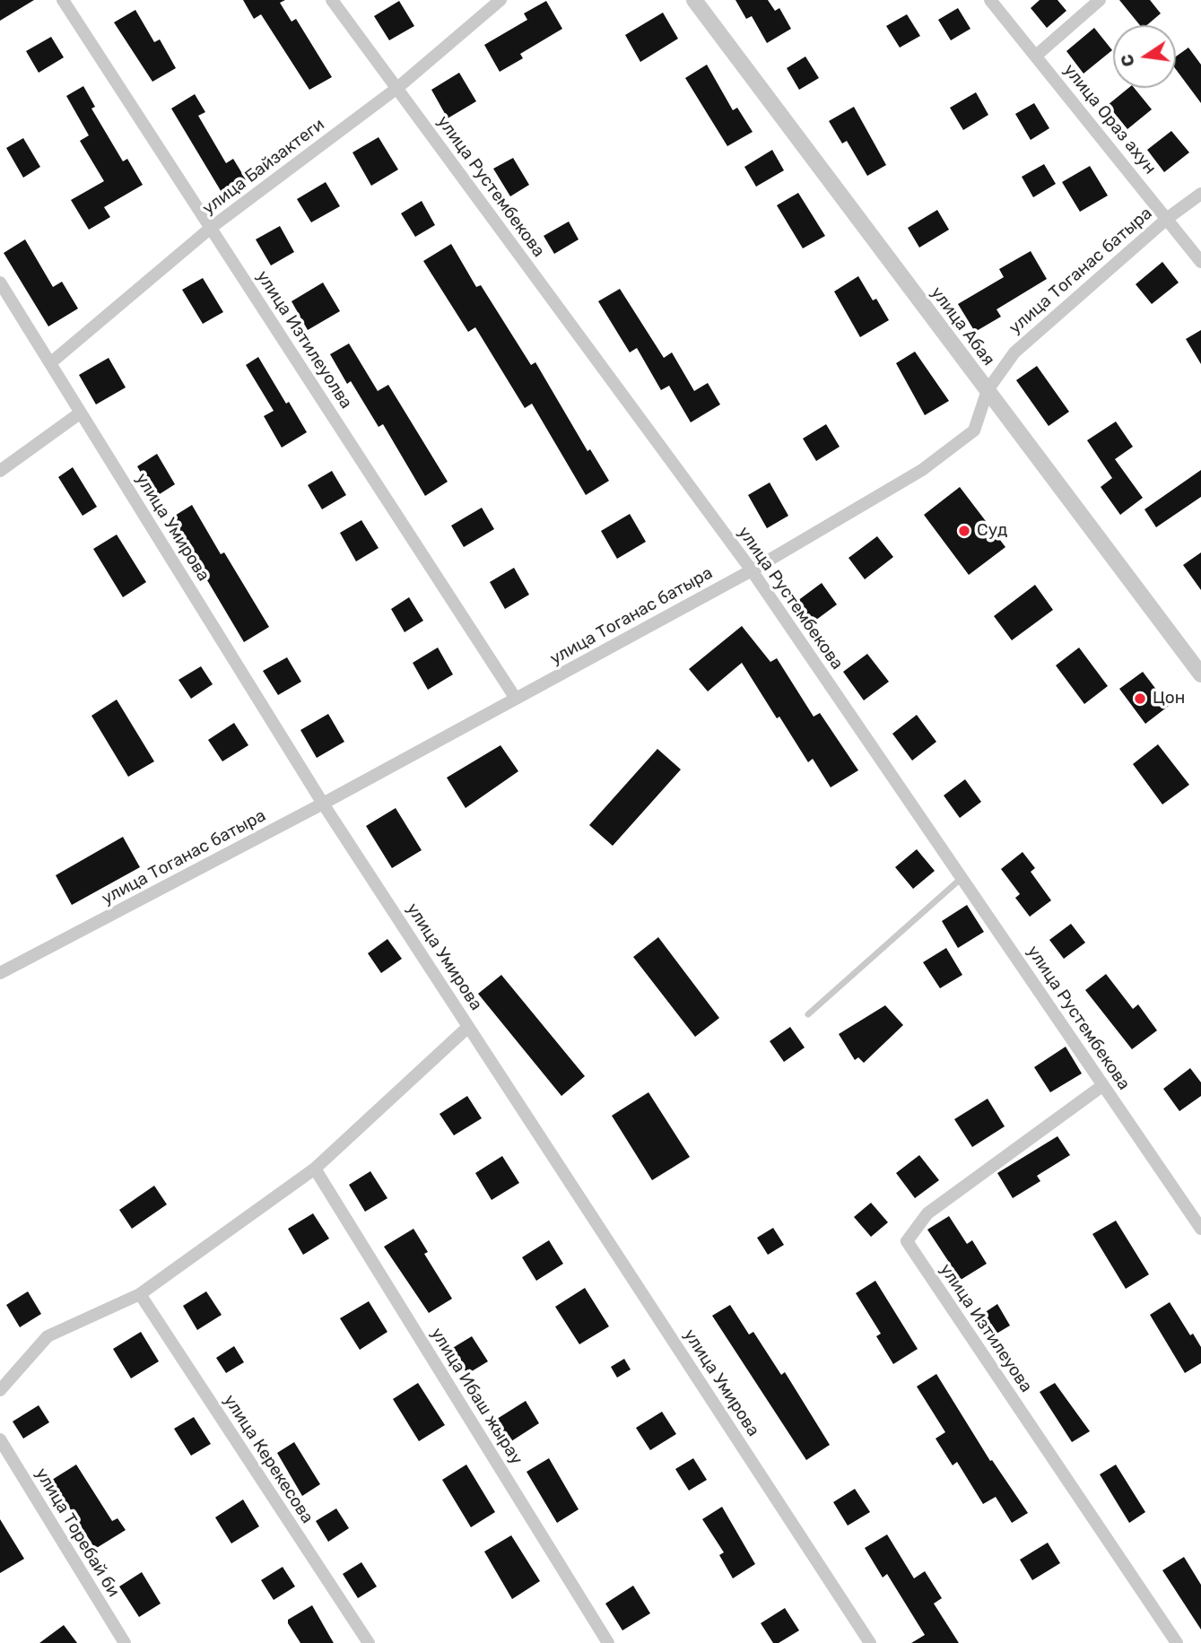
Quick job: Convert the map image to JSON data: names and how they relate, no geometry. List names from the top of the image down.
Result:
{
  "streets": {
    "street": [
      "улица Ораз ахун",
      "улица Байзактеги",
      "улица Рустембекова",
      "улица Тоганас батыра",
      "улица Абая",
      "улица Изтилеуолва",
      "улица Умирова",
      "улица Изтилеуова",
      "улица Ибаш жырау",
      "улица Керекесова",
      "улица Торебай би"
    ]
  },
  "crossings": [
    ["улица Ораз ахун", "улица Тоганас батыра"],
    ["улица Байзактеги", "улица Рустембекова"],
    ["улица Байзактеги", "улица Изтилеуолва"],
    ["улица Байзактеги", "улица Умирова"],
    ["улица Рустембекова", "улица Тоганас батыра"],
    ["улица Рустембекова", "улица Изтилеуова"],
    ["улица Тоганас батыра", "улица Абая"],
    ["улица Тоганас батыра", "улица Изтилеуолва"],
    ["улица Тоганас батыра", "улица Умирова"]
  ],
  "places": ["Суд", "Цон"],
  "north": "left"
}
